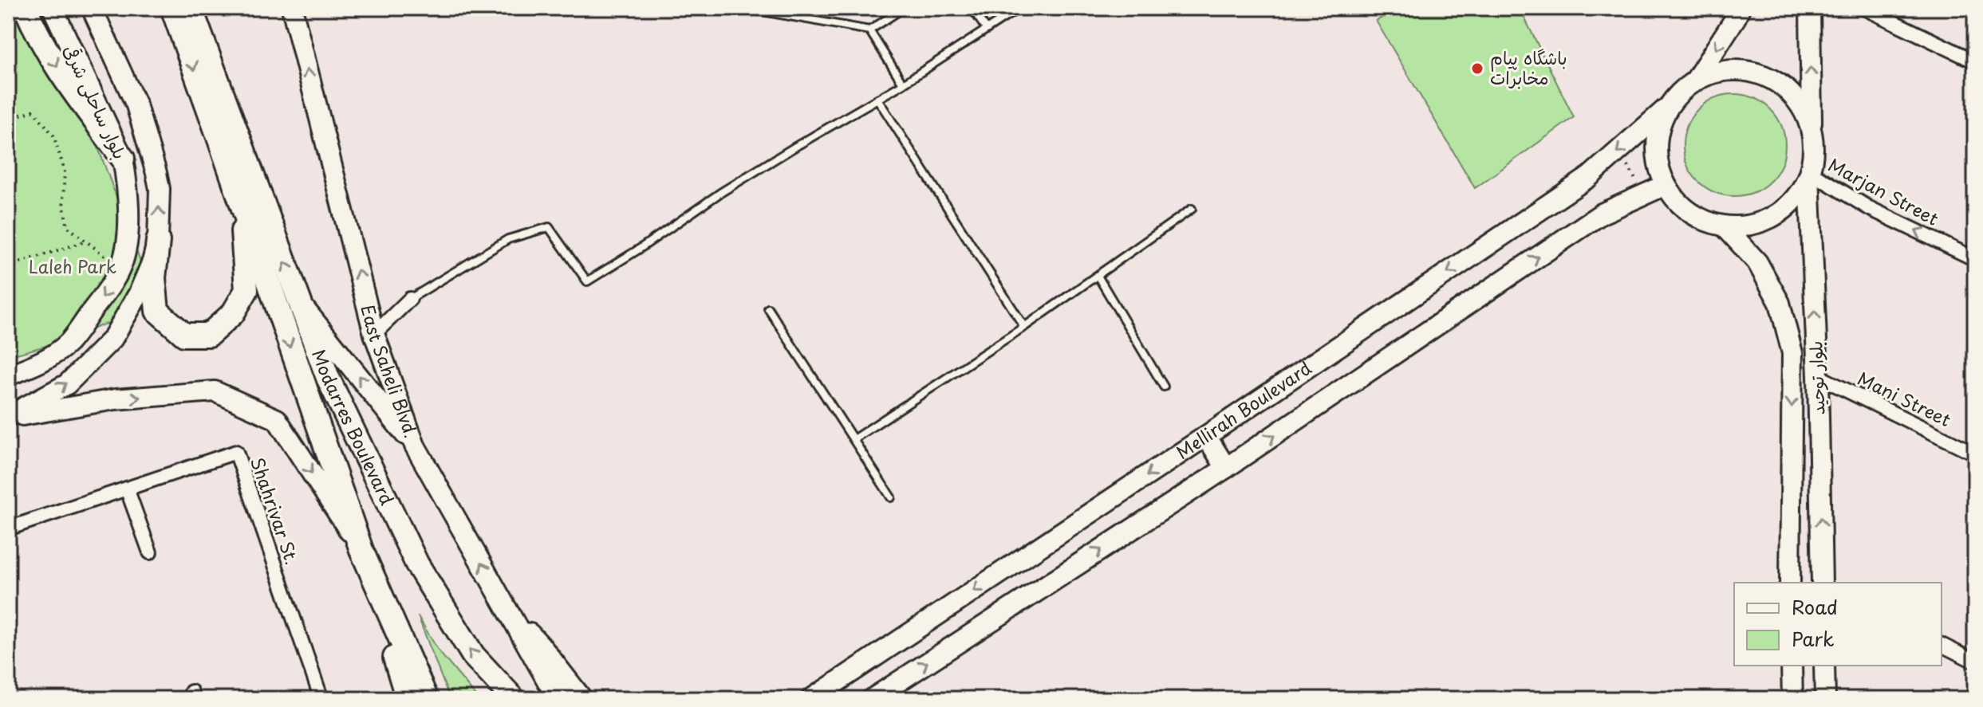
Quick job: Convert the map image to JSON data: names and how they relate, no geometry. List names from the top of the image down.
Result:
{
  "streets": {
    "highway": ["Modarres Boulevard"],
    "main road": [
      "بلوار ساحلی شرقی",
      "East Saheli Blvd.",
      "بلوار توحید",
      "Mellirah Boulevard"
    ],
    "street": ["Marjan Street", "Mani Street", "Shahrivar St."]
  },
  "crossings": [
    ["Marjan Street", "بلوار توحید"],
    ["Marjan Street", "Mellirah Boulevard"],
    ["بلوار توحید", "Mani Street"],
    ["بلوار توحید", "Mellirah Boulevard"]
  ],
  "one_way": ["Marjan Street", "East Saheli Blvd."],
  "parks": ["Laleh Park"],
  "places": ["باشگاه پیام مخابرات"],
  "legend": ["Road", "Park"]
}
